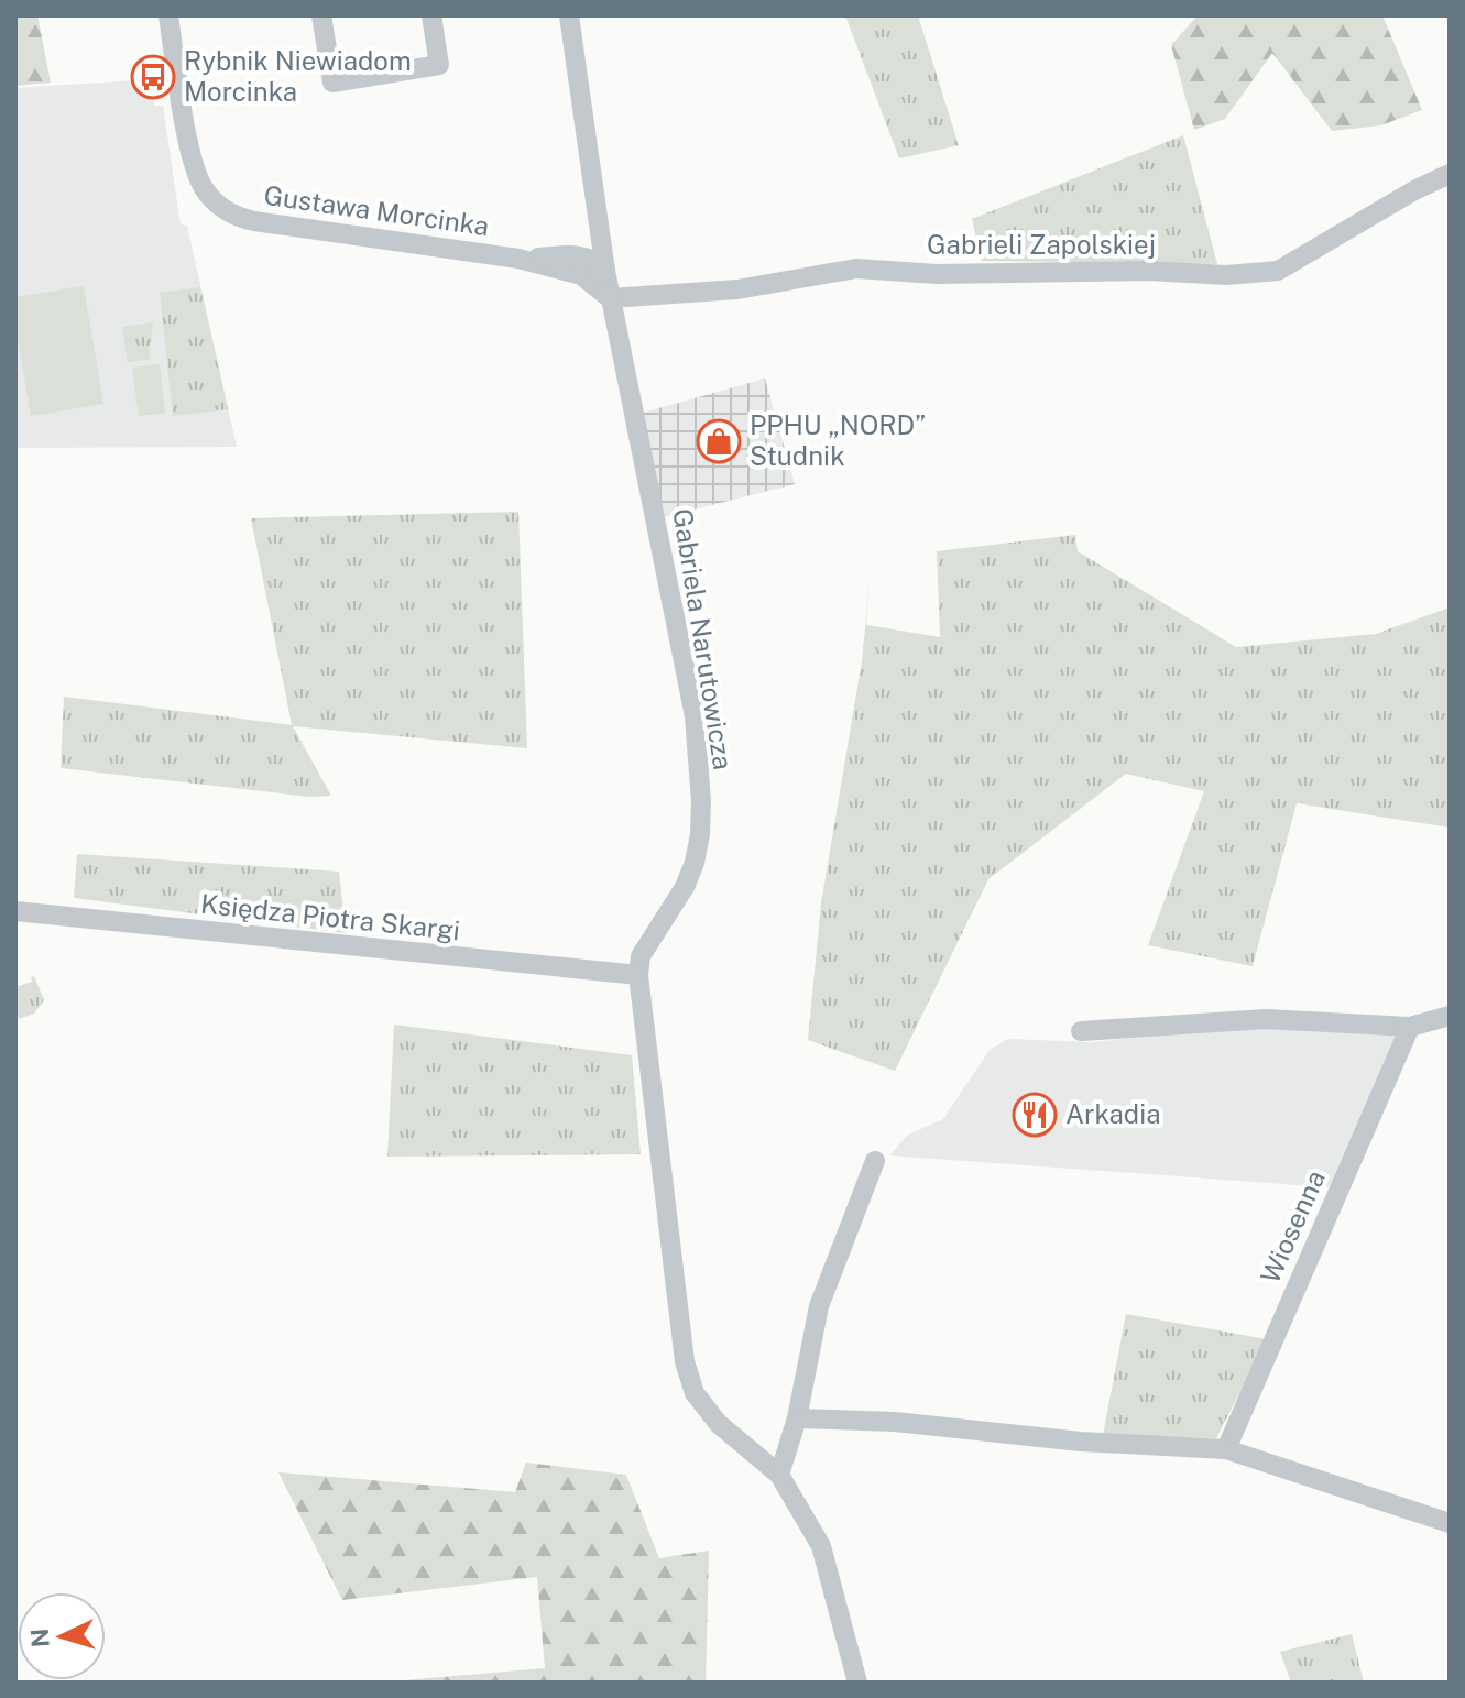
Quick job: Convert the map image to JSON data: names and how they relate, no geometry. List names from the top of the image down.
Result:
{
  "streets": {
    "street": [
      "Gustawa Morcinka",
      "Gabrieli Zapolskiej",
      "Gabriela Narutowicza",
      "Księdza Piotra Skargi",
      "Wiosenna"
    ]
  },
  "crossings": [
    ["Gustawa Morcinka", "Gabrieli Zapolskiej"],
    ["Gustawa Morcinka", "Gabriela Narutowicza"],
    ["Gabrieli Zapolskiej", "Gabriela Narutowicza"],
    ["Gabriela Narutowicza", "Księdza Piotra Skargi"]
  ],
  "places": {
    "bus stop": ["Rybnik Niewiadom Morcinka"],
    "shop": ["PPHU „NORD” Studnik"],
    "restaurant": ["Arkadia"]
  },
  "north": "left"
}
